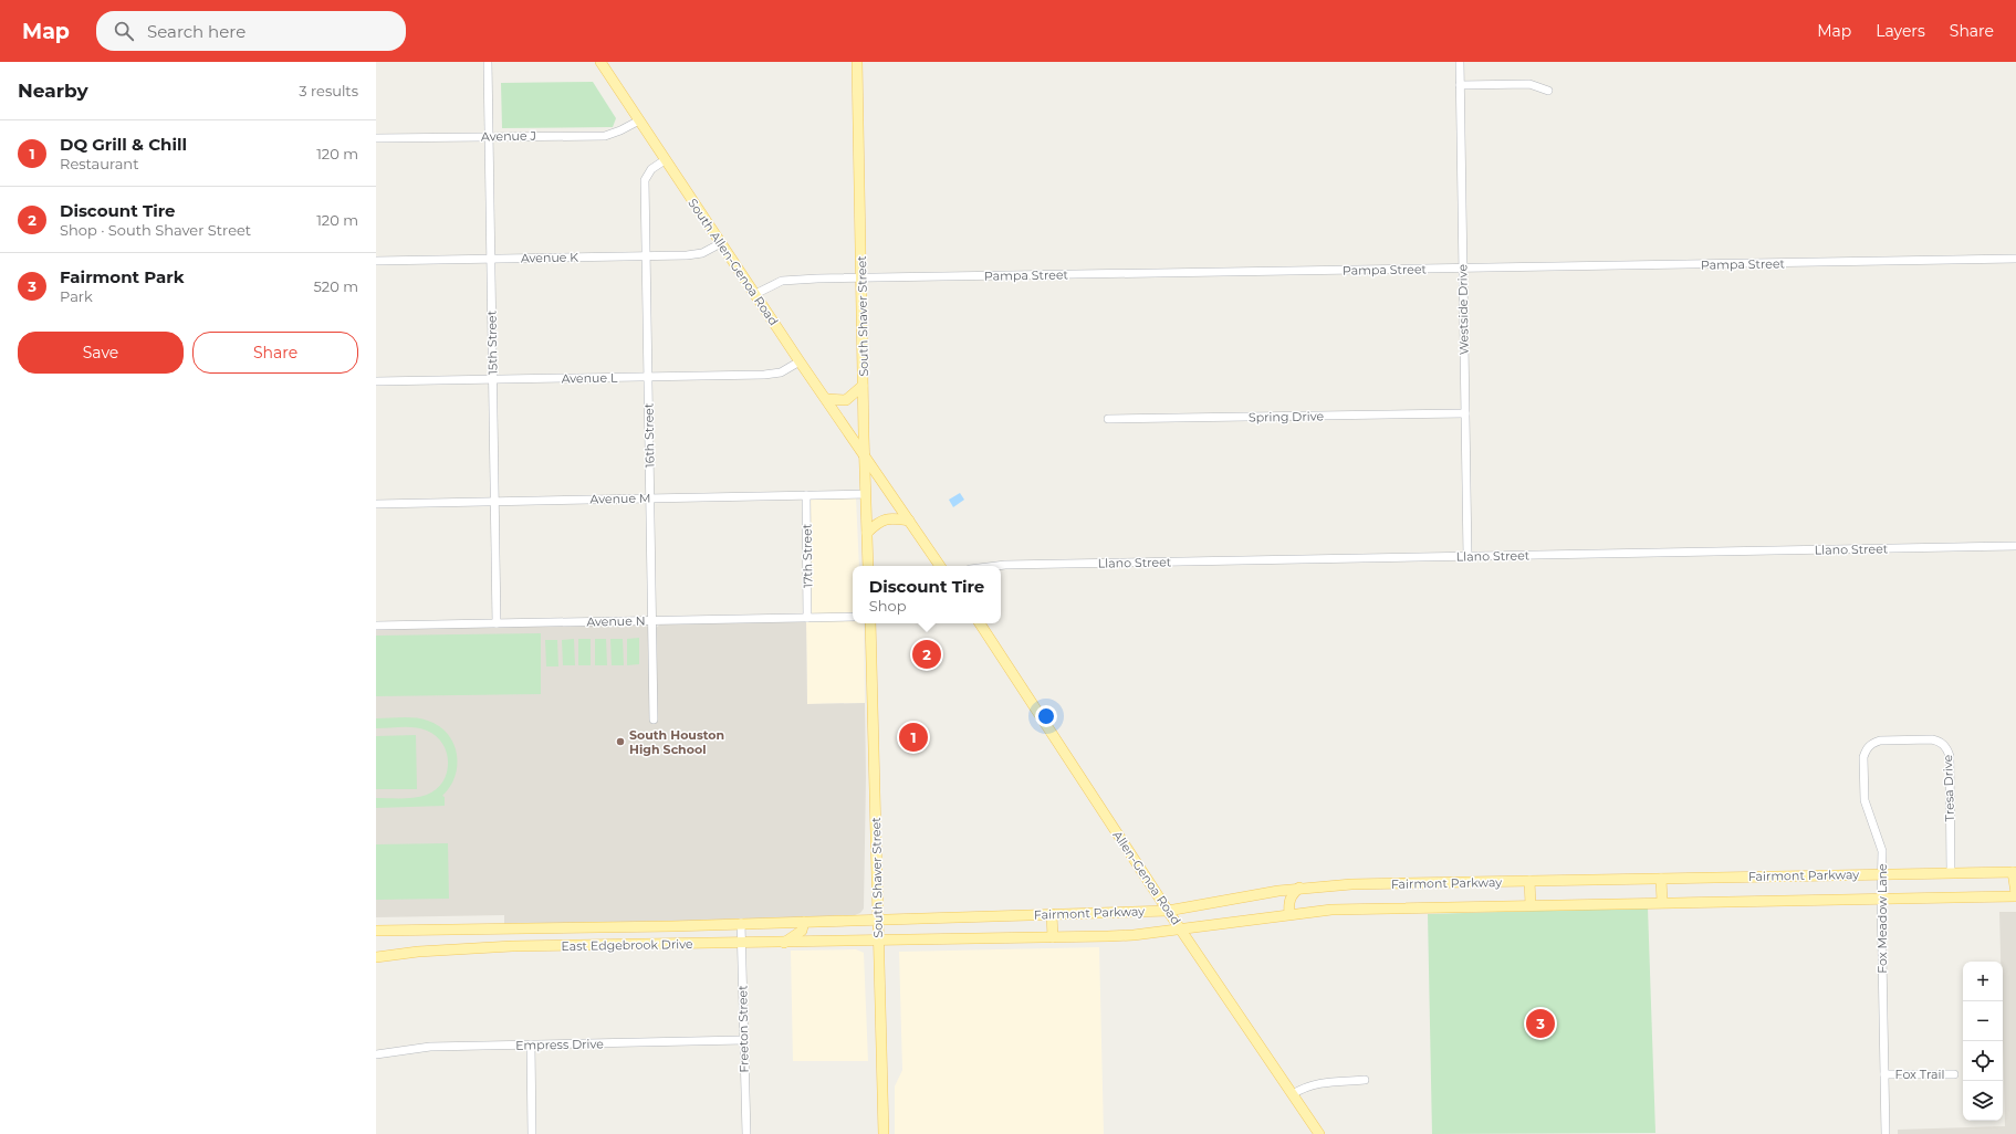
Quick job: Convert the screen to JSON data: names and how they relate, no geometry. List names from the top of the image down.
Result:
{
  "streets": {
    "main road": [
      "South Allen-Genoa Road",
      "South Shaver Street",
      "Fairmont Parkway",
      "Allen-Genoa Road",
      "East Edgebrook Drive"
    ],
    "street": [
      "Avenue J",
      "Avenue K",
      "Pampa Street",
      "Westside Drive",
      "15th Street",
      "Avenue L",
      "Spring Drive",
      "16th Street",
      "Avenue M",
      "Llano Street",
      "17th Street",
      "Avenue N",
      "Tresa Drive",
      "Fox Meadow Lane",
      "Freeton Street",
      "Empress Drive",
      "Fox Trail"
    ]
  },
  "crossings": [
    ["Avenue J", "South Allen-Genoa Road"],
    ["Avenue J", "15th Street"],
    ["Avenue K", "South Allen-Genoa Road"],
    ["Avenue K", "15th Street"],
    ["Avenue K", "16th Street"],
    ["South Allen-Genoa Road", "Pampa Street"],
    ["South Allen-Genoa Road", "South Shaver Street"],
    ["South Allen-Genoa Road", "Avenue L"],
    ["South Allen-Genoa Road", "16th Street"],
    ["Pampa Street", "Westside Drive"],
    ["Pampa Street", "South Shaver Street"],
    ["Westside Drive", "Spring Drive"],
    ["Westside Drive", "Llano Street"],
    ["South Shaver Street", "Avenue M"],
    ["South Shaver Street", "Fairmont Parkway"],
    ["South Shaver Street", "East Edgebrook Drive"],
    ["15th Street", "Avenue L"],
    ["15th Street", "Avenue M"],
    ["15th Street", "Avenue N"],
    ["Avenue L", "16th Street"],
    ["16th Street", "Avenue M"],
    ["16th Street", "Avenue N"],
    ["Avenue M", "17th Street"],
    ["17th Street", "Avenue N"],
    ["Tresa Drive", "Fairmont Parkway"],
    ["Tresa Drive", "Fox Meadow Lane"],
    ["Fairmont Parkway", "Allen-Genoa Road"],
    ["Fairmont Parkway", "Fox Meadow Lane"],
    ["Fairmont Parkway", "East Edgebrook Drive"],
    ["Fox Meadow Lane", "Fox Trail"],
    ["East Edgebrook Drive", "Freeton Street"],
    ["Freeton Street", "Empress Drive"]
  ],
  "places": ["South Houston High School"],
  "page": {
    "header": "Map",
    "search": "Search here",
    "nav": ["Map", "Layers", "Share"],
    "heading": ["Nearby", "3 results"],
    "list": [
      {
        "mark": "1",
        "name": "DQ Grill & Chill",
        "note": "Restaurant",
        "value": "120 m"
      },
      {
        "mark": "2",
        "name": "Discount Tire",
        "note": "Shop · South Shaver Street",
        "value": "120 m"
      },
      {
        "mark": "3",
        "name": "Fairmont Park",
        "note": "Park",
        "value": "520 m"
      }
    ],
    "buttons": ["Save", "Share"],
    "popup": ["Discount Tire", "Shop"],
    "pins": ["2", "1", "3"],
    "map_buttons": ["+", "−"]
  }
}
